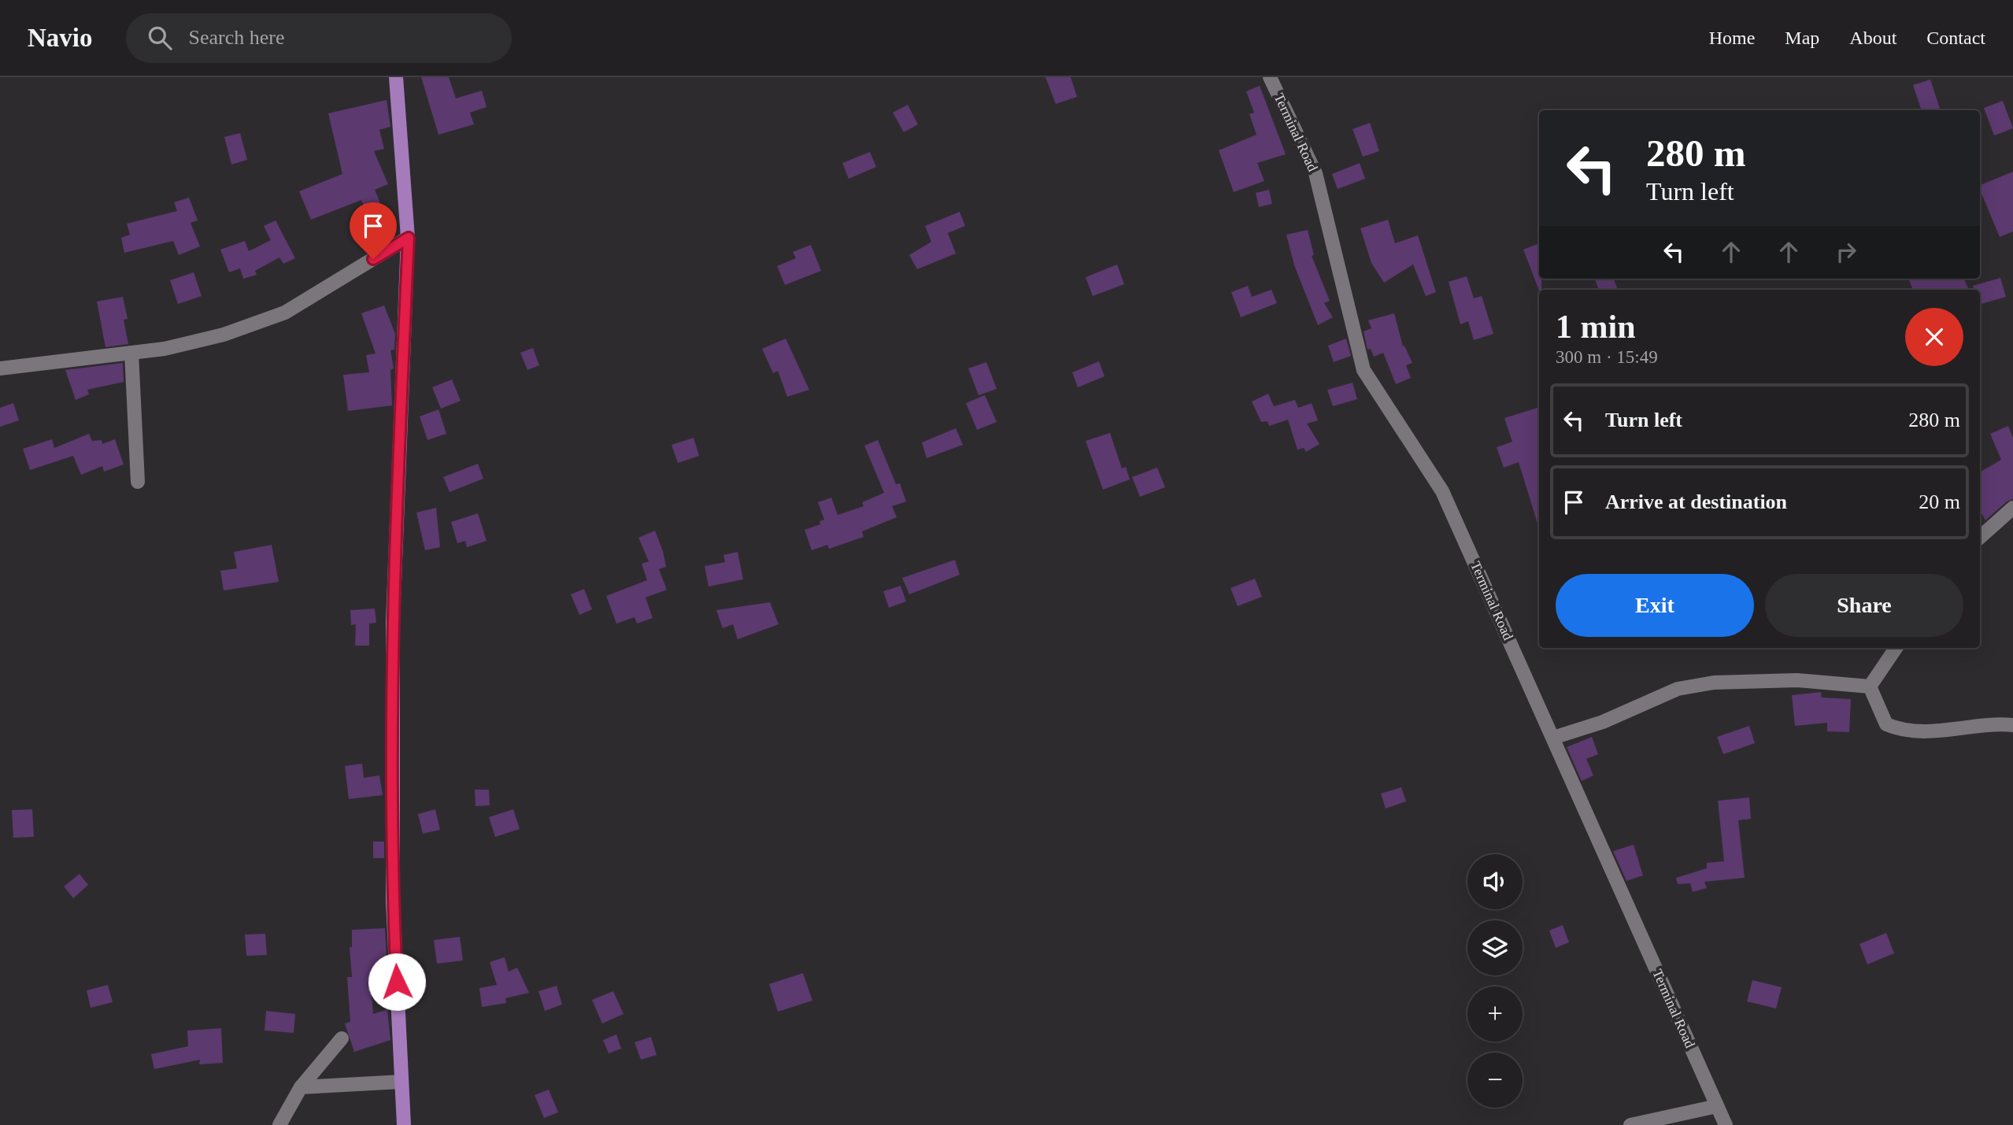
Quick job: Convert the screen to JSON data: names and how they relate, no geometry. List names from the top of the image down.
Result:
{
  "streets": {
    "street": ["Terminal Road"]
  },
  "page": {
    "header": "Navio",
    "search": "Search here",
    "nav": [
      "Home",
      "Map",
      "About",
      "Contact"
    ],
    "turn": ["280 m", "Turn left"],
    "heading": ["1 min", "300 m · 15:49"],
    "list": [
      {
        "name": "Turn left",
        "value": "280 m"
      },
      {
        "name": "Arrive at destination",
        "value": "20 m"
      }
    ],
    "buttons": ["Exit", "Share"],
    "map_buttons": ["+", "−"]
  }
}
